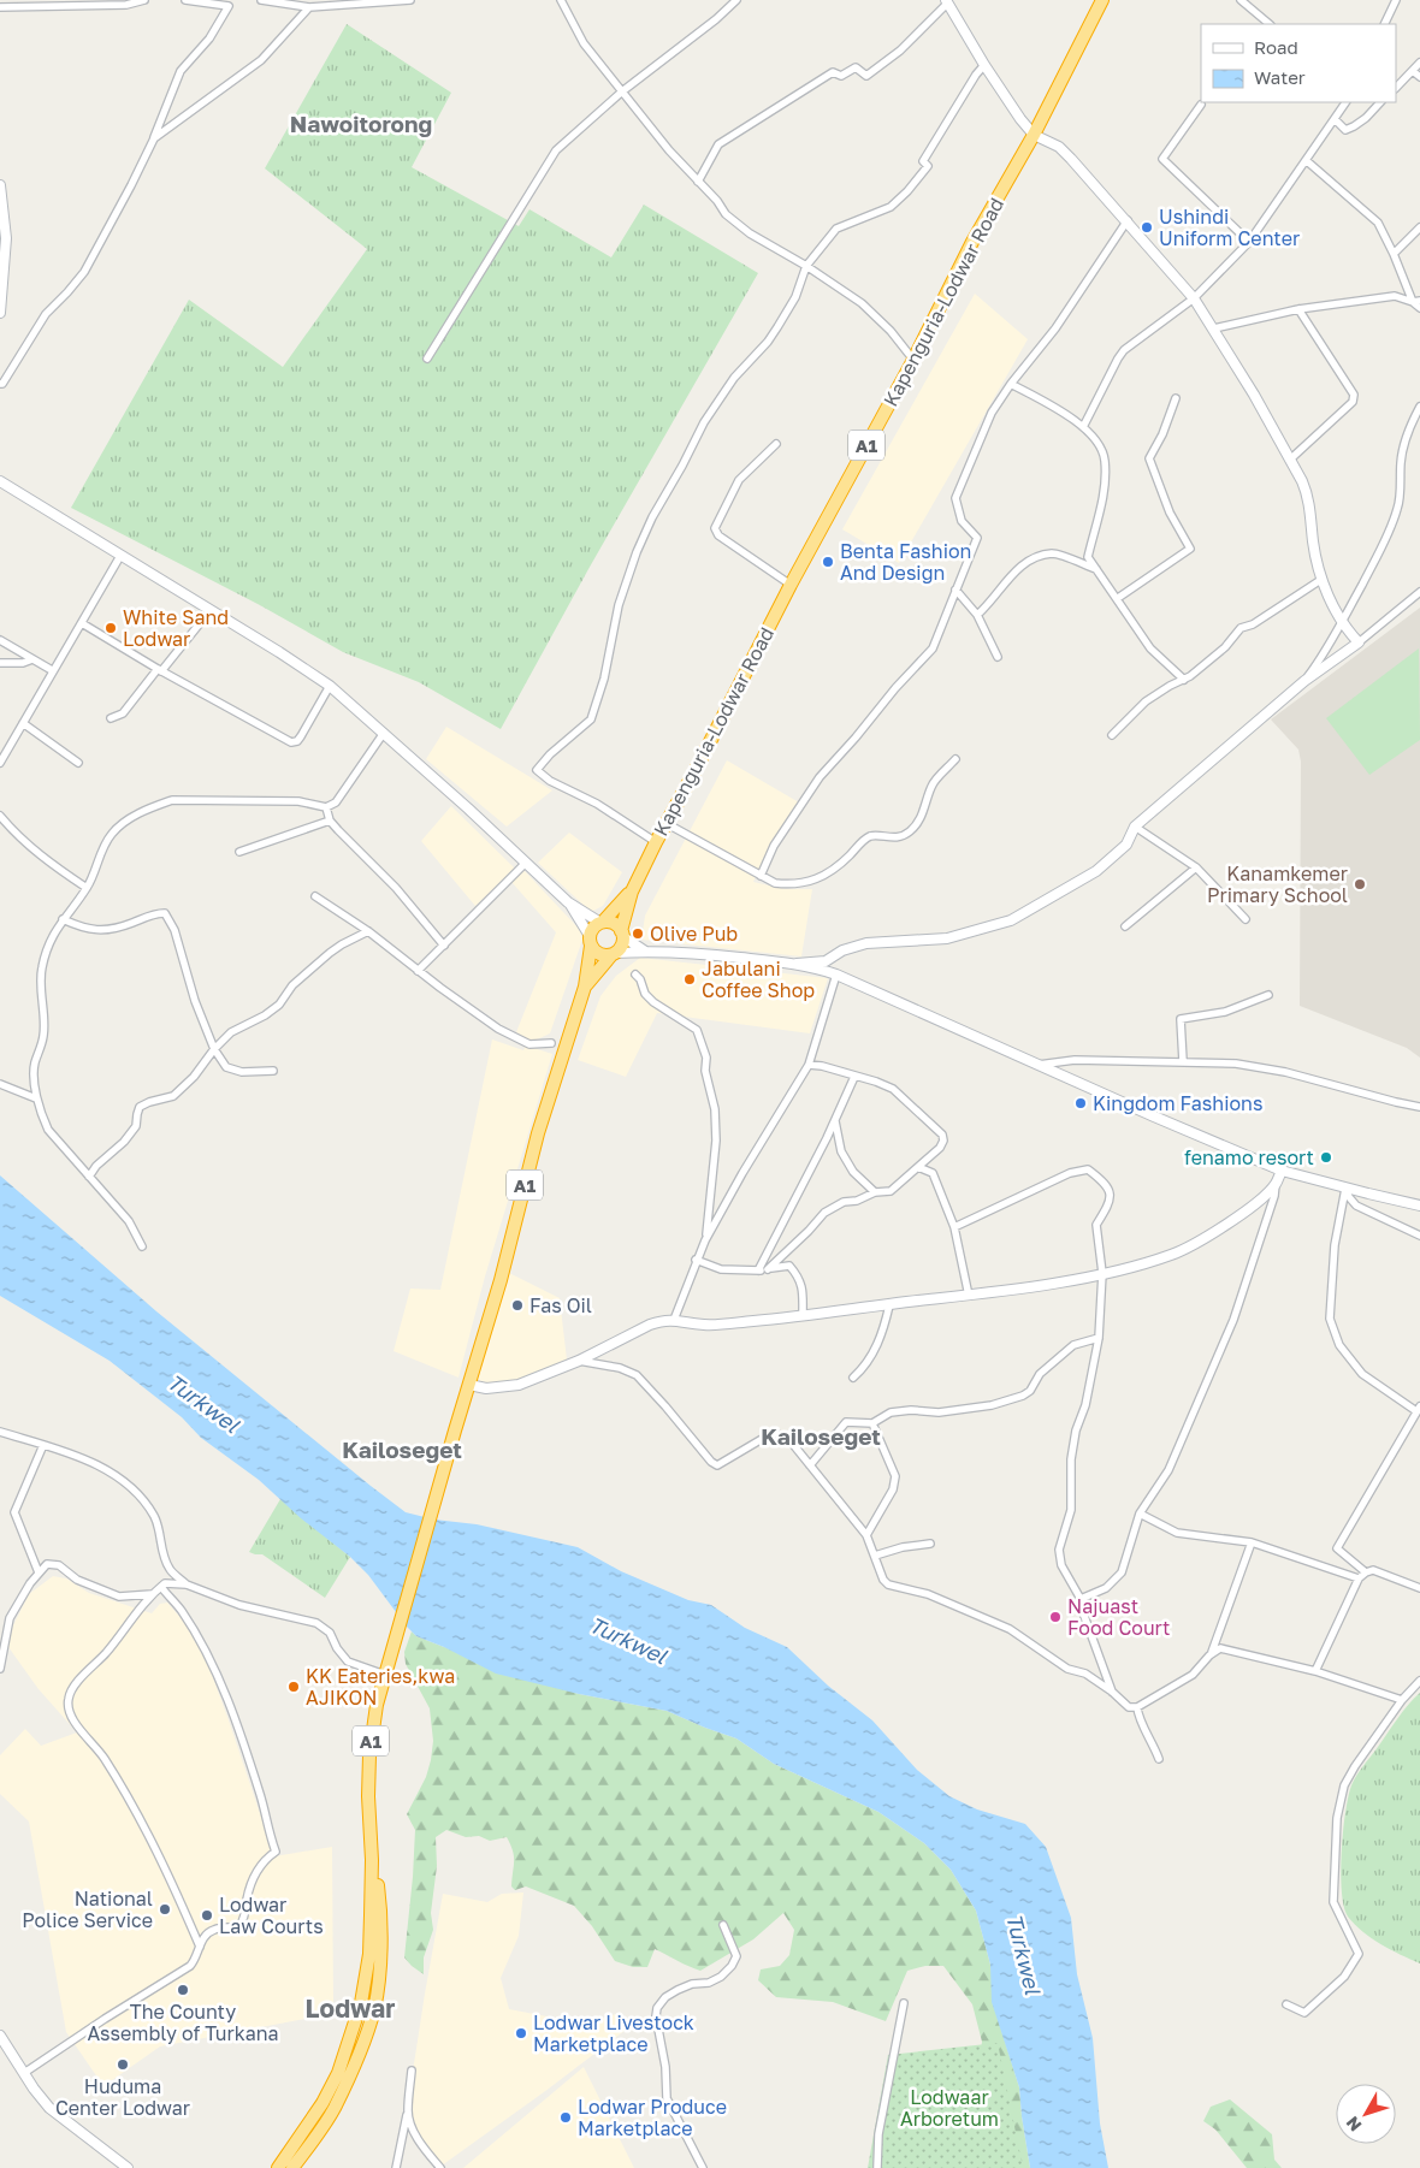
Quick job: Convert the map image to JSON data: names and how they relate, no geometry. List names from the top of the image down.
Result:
{
  "streets": {
    "highway": ["Kapenguria-Lodwar Road", "A1"]
  },
  "crossings": [
    ["Kapenguria-Lodwar Road", "A1"]
  ],
  "districts": [
    "Nawoitorong",
    "Kailoseget",
    "Kailoseget",
    "Lodwar"
  ],
  "water": ["Turkwel"],
  "parks": ["Lodwaar Arboretum"],
  "places": [
    "Ushindi Uniform Center",
    "Benta Fashion And Design",
    "White Sand Lodwar",
    "Kanamkemer Primary School",
    "Olive Pub",
    "Jabulani Coffee Shop",
    "Kingdom Fashions",
    "fenamo resort",
    "Fas Oil",
    "Najuast Food Court",
    "KK Eateries,kwa AJIKON",
    "National Police Service",
    "Lodwar Law Courts",
    "The County Assembly of Turkana",
    "Lodwar Livestock Marketplace",
    "Huduma Center Lodwar",
    "Lodwar Produce Marketplace"
  ],
  "legend": ["Road", "Water"],
  "north": "bottom left"
}
